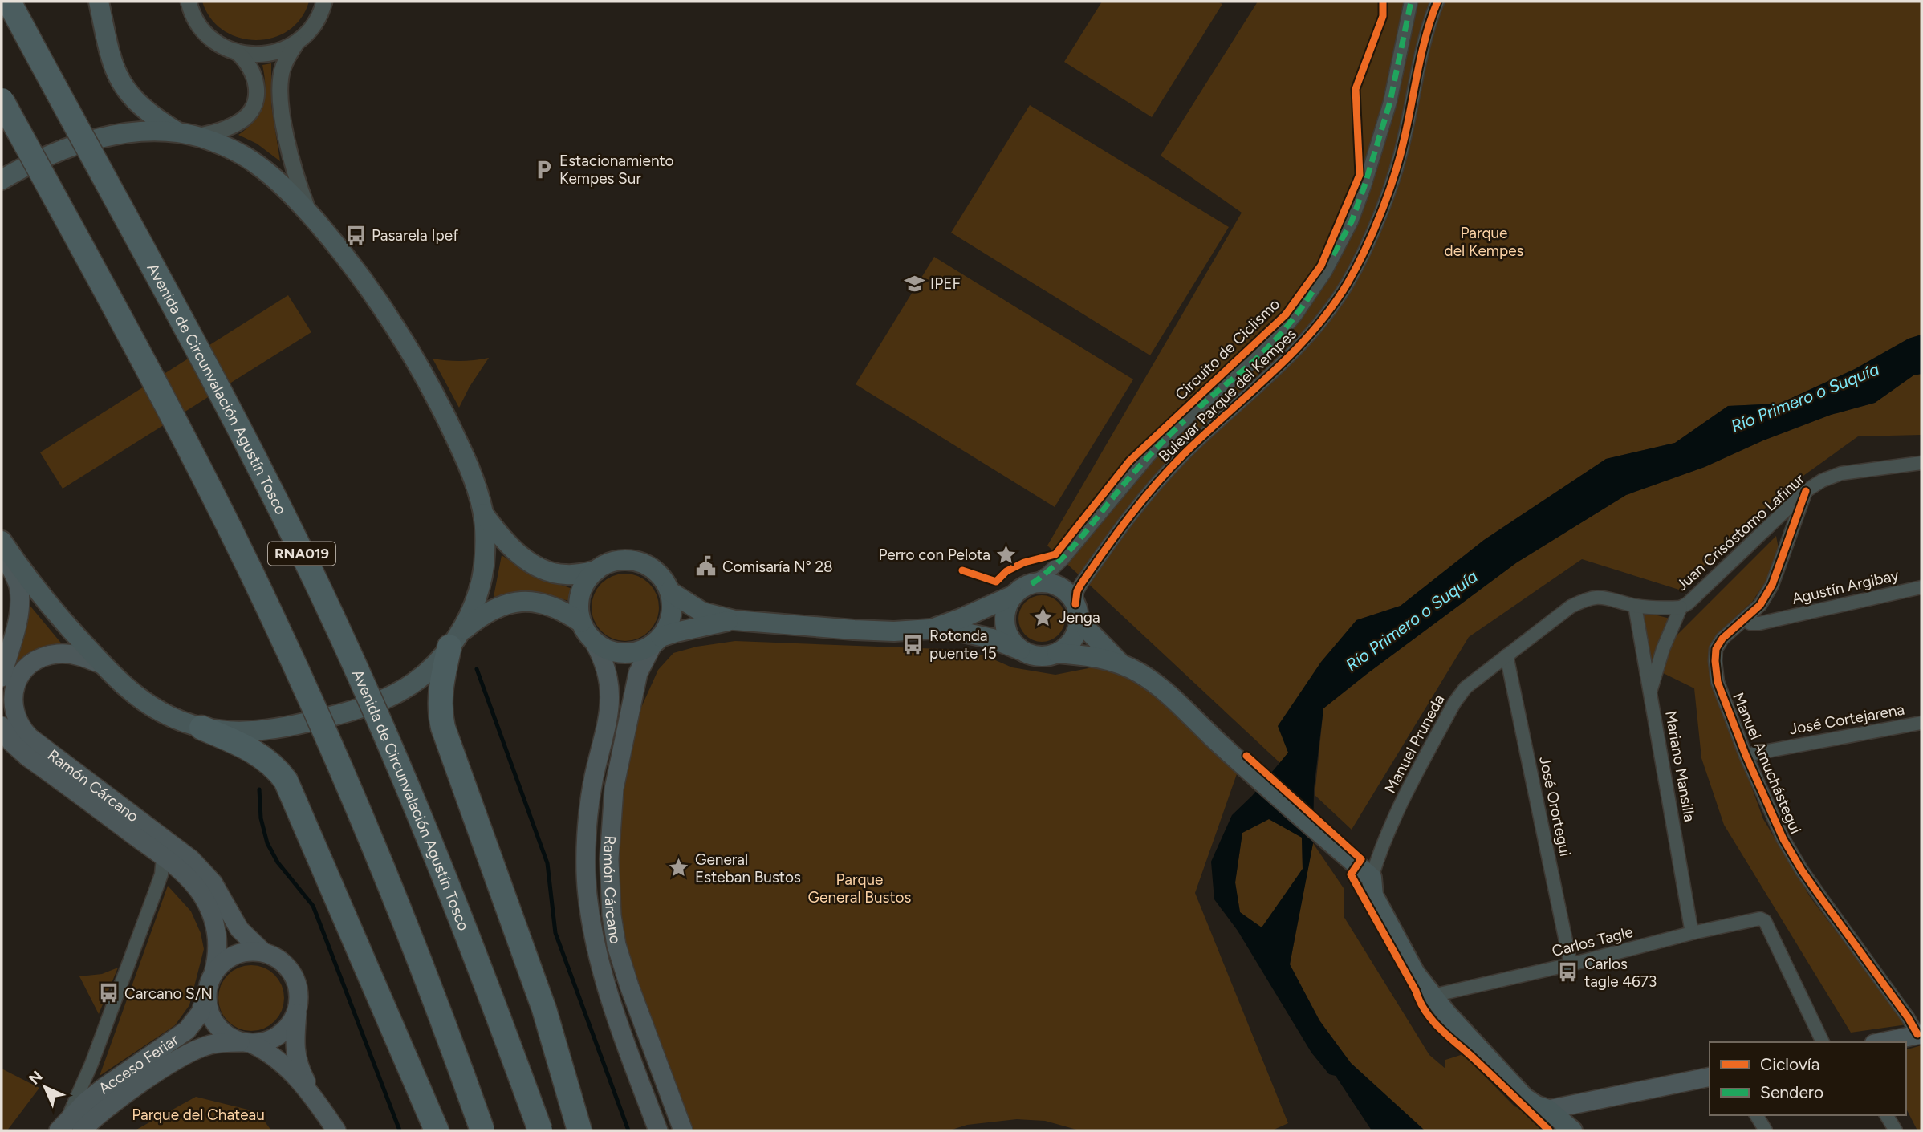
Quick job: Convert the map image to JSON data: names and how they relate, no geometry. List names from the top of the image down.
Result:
{
  "streets": {
    "highway": ["Avenida de Circunvalación Agustín Tosco", "RNA019"],
    "main road": ["Ramón Cárcano", "Acceso Feriar"],
    "street": [
      "Bulevar Parque del Kempes",
      "Juan Crisóstomo Lafinur",
      "Agustín Argibay",
      "José Cortejarena",
      "Manuel Pruneda",
      "Manuel Amuchástegui",
      "Mariano Mansilla",
      "José Orortegui",
      "Carlos Tagle"
    ],
    "cycle path": ["Circuito de Ciclismo"]
  },
  "crossings": [
    ["Juan Crisóstomo Lafinur", "Manuel Pruneda"],
    ["Juan Crisóstomo Lafinur", "Manuel Amuchástegui"],
    ["Agustín Argibay", "Manuel Amuchástegui"],
    ["José Cortejarena", "Manuel Amuchástegui"],
    ["Manuel Pruneda", "Mariano Mansilla"],
    ["Manuel Pruneda", "José Orortegui"],
    ["Mariano Mansilla", "Carlos Tagle"],
    ["Ramón Cárcano", "Acceso Feriar"],
    ["José Orortegui", "Carlos Tagle"]
  ],
  "water": ["Río Primero o Suquía"],
  "parks": ["Parque del Kempes", "Parque General Bustos", "Parque del Chateau"],
  "places": {
    "parking": ["Estacionamiento Kempes Sur"],
    "bus stop": [
      "Pasarela Ipef",
      "Rotonda puente 15",
      "Carlos tagle 4673",
      "Carcano S/N"
    ],
    "school or university": ["IPEF"],
    "place": ["Perro con Pelota", "Jenga", "General Esteban Bustos"],
    "public building": ["Comisaría N° 28"]
  },
  "legend": ["Ciclovía", "Sendero"],
  "north": "top left"
}
